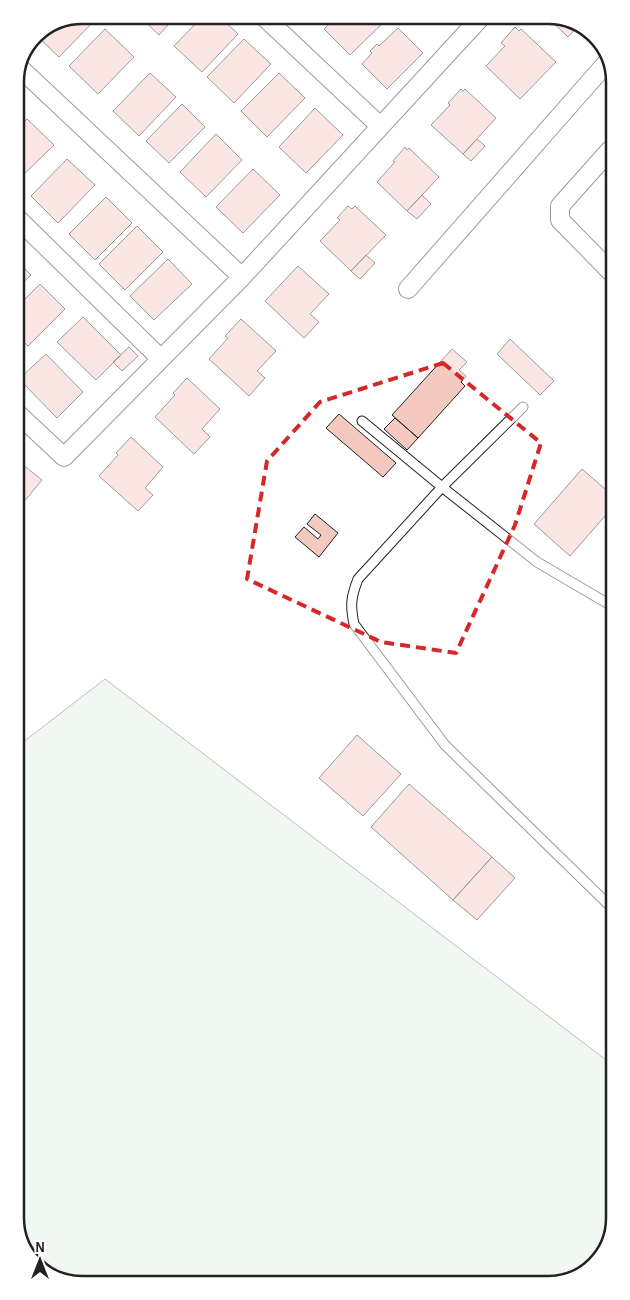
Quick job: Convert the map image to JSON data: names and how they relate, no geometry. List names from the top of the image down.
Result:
{
  "north": "top"
}
